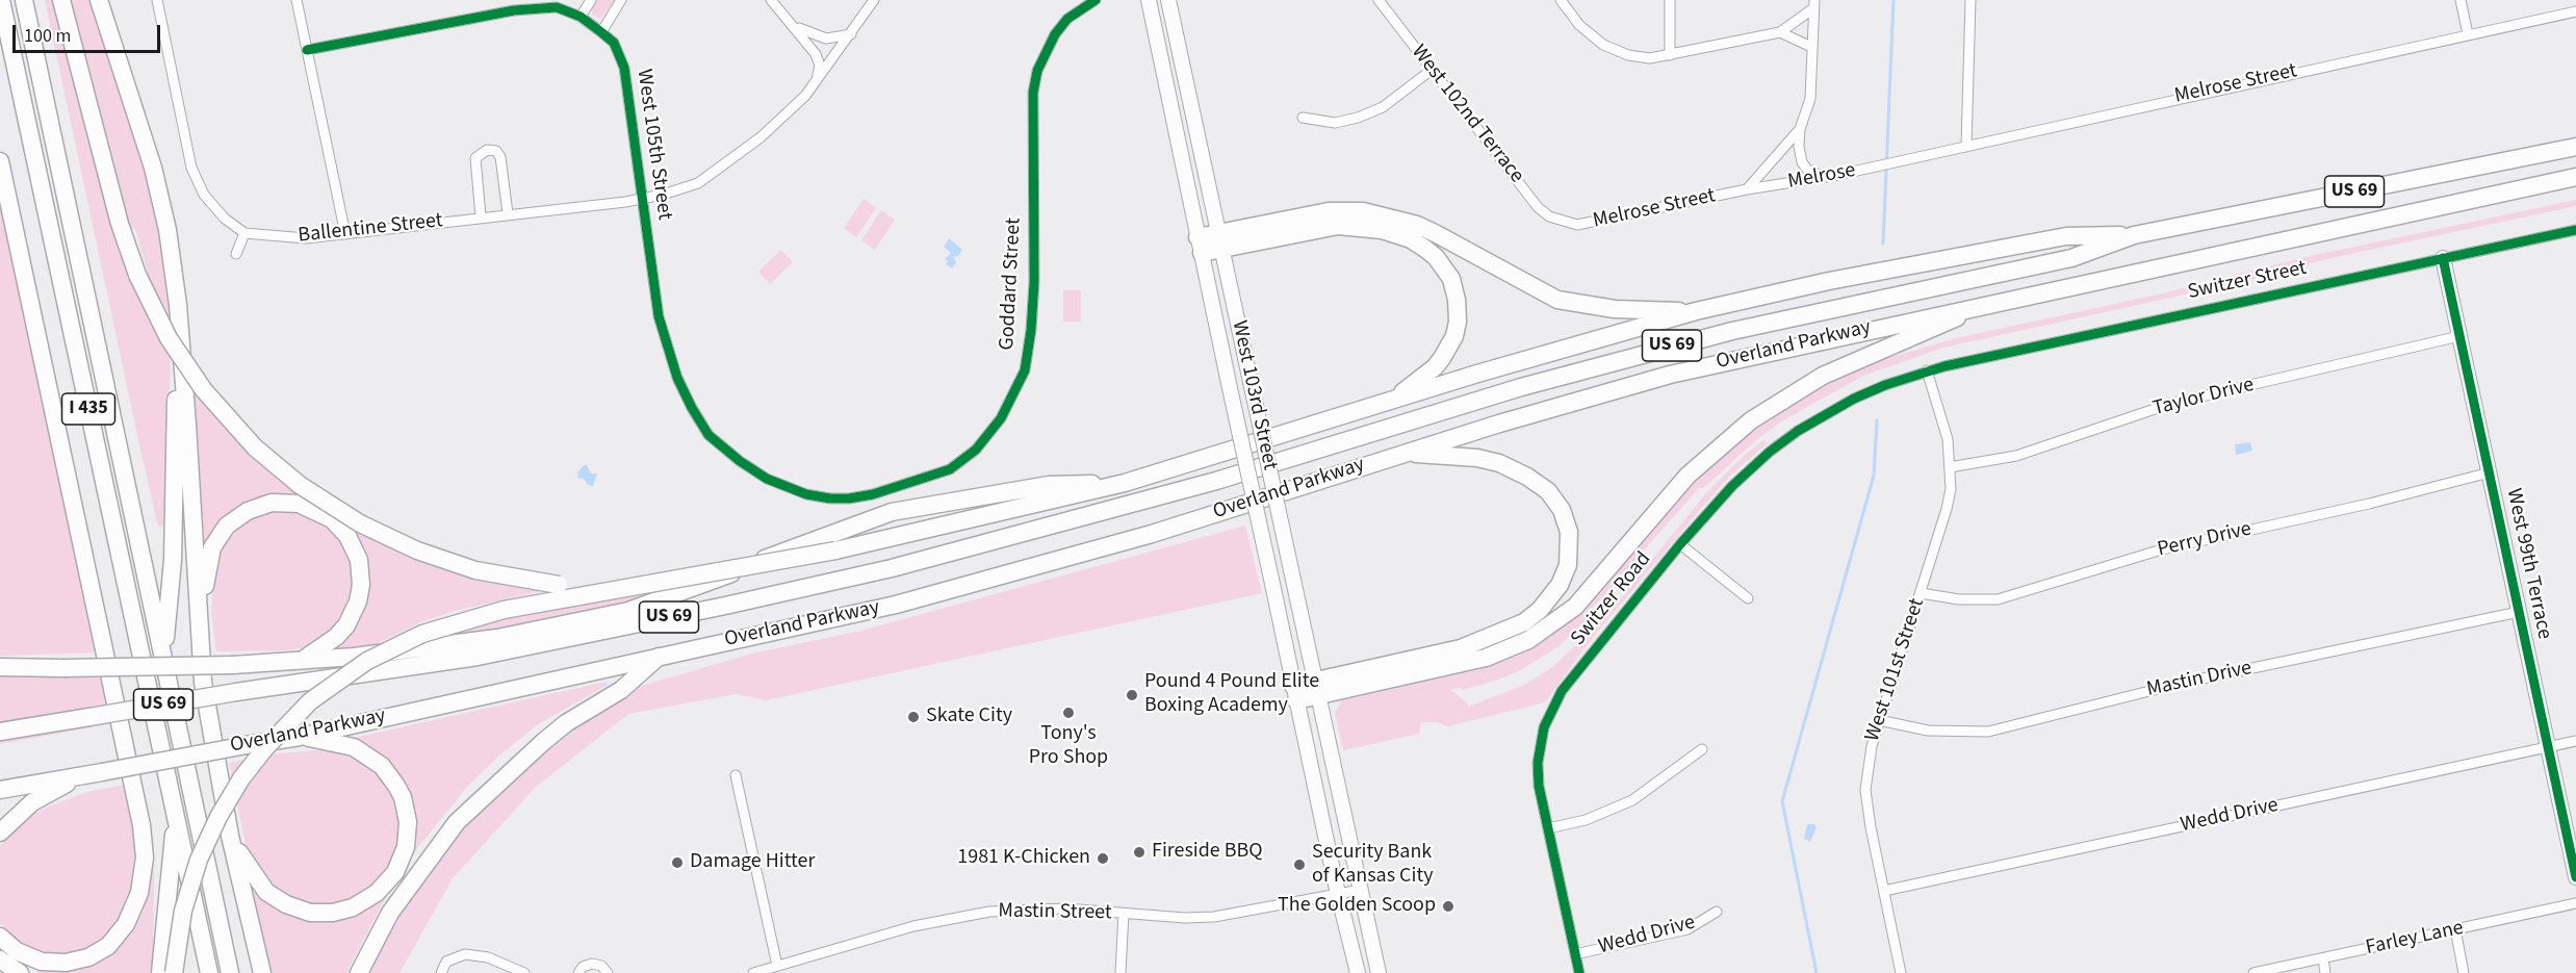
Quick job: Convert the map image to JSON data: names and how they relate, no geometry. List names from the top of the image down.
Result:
{
  "streets": {
    "highway": ["US 69", "Overland Parkway", "I 435"],
    "main road": ["West 103rd Street", "West 99th Terrace"],
    "street": [
      "Melrose Street",
      "West 102nd Terrace",
      "West 105th Street",
      "Melrose",
      "Ballentine Street",
      "Switzer Street",
      "Goddard Street",
      "Taylor Drive",
      "Perry Drive",
      "Switzer Road",
      "West 101st Street",
      "Mastin Drive",
      "Wedd Drive",
      "Mastin Street",
      "Farley Lane"
    ]
  },
  "crossings": [
    ["Melrose Street", "West 102nd Terrace"],
    ["Melrose Street", "Melrose"],
    ["West 105th Street", "Ballentine Street"],
    ["West 105th Street", "Goddard Street"],
    ["Switzer Street", "West 99th Terrace"],
    ["Switzer Street", "Switzer Road"],
    ["Switzer Street", "West 101st Street"],
    ["West 103rd Street", "Mastin Street"],
    ["Taylor Drive", "West 99th Terrace"],
    ["Taylor Drive", "West 101st Street"],
    ["Perry Drive", "West 99th Terrace"],
    ["Perry Drive", "West 101st Street"],
    ["West 99th Terrace", "Mastin Drive"],
    ["West 99th Terrace", "Wedd Drive"],
    ["Switzer Road", "West 101st Street"],
    ["Switzer Road", "Wedd Drive"],
    ["West 101st Street", "Mastin Drive"],
    ["West 101st Street", "Wedd Drive"]
  ],
  "places": [
    "Pound 4 Pound Elite Boxing Academy",
    "Tony's Pro Shop",
    "Skate City",
    "Fireside BBQ",
    "1981 K-Chicken",
    "Damage Hitter",
    "Security Bank of Kansas City",
    "The Golden Scoop"
  ],
  "scale_bar": "100 m"
}
